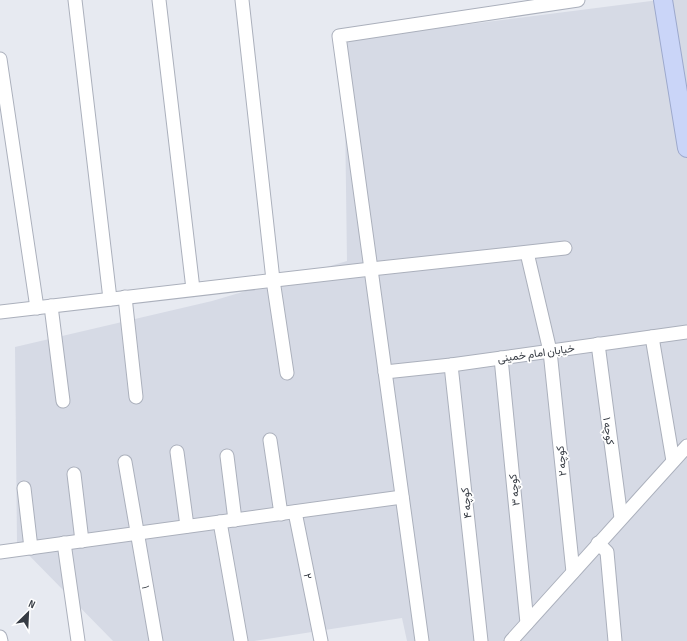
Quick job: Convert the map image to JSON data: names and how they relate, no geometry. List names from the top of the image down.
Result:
{
  "streets": {
    "street": [
      "خیابان امام خمینی",
      "کوچه ۱",
      "کوچه ۲",
      "کوچه ۳",
      "کوچه ۴",
      "۲",
      "۱"
    ]
  },
  "crossings": [
    ["خیابان امام خمینی", "کوچه ۱"],
    ["خیابان امام خمینی", "کوچه ۲"],
    ["خیابان امام خمینی", "کوچه ۳"],
    ["خیابان امام خمینی", "کوچه ۴"]
  ],
  "north": "top right"
}
